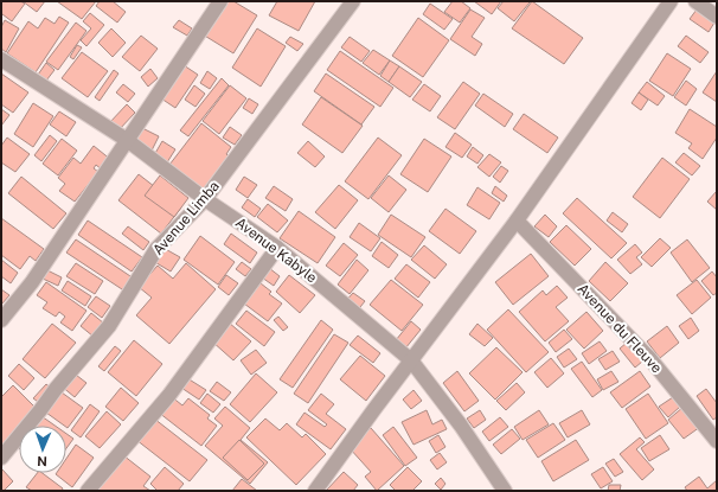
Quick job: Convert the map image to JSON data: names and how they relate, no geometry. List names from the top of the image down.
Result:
{
  "streets": {
    "street": ["Avenue Limba", "Avenue Kabyle", "Avenue du Fleuve"]
  },
  "crossings": [
    ["Avenue Limba", "Avenue Kabyle"]
  ],
  "north": "bottom"
}
